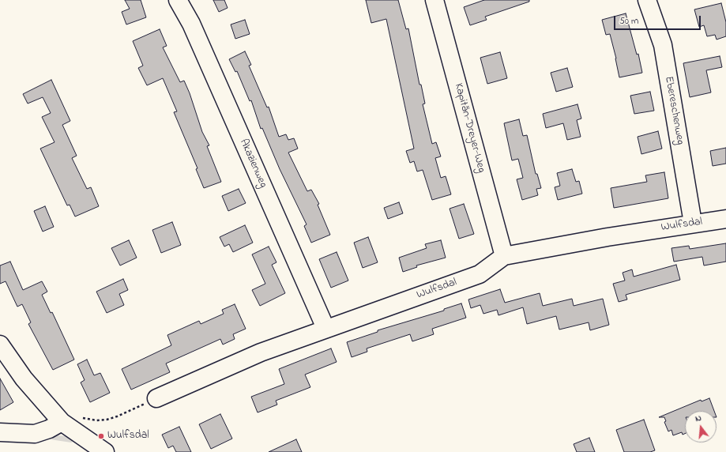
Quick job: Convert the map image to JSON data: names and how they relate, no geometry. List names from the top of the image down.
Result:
{
  "streets": {
    "street": [
      "Ebereschenweg",
      "Kapitän-Dreyer-Weg",
      "Akazienweg",
      "Wulfsdal"
    ]
  },
  "crossings": [
    ["Ebereschenweg", "Wulfsdal"],
    ["Kapitän-Dreyer-Weg", "Wulfsdal"],
    ["Akazienweg", "Wulfsdal"]
  ],
  "places": ["Wulfsdal"],
  "scale_bar": "50 m",
  "north": "top"
}
